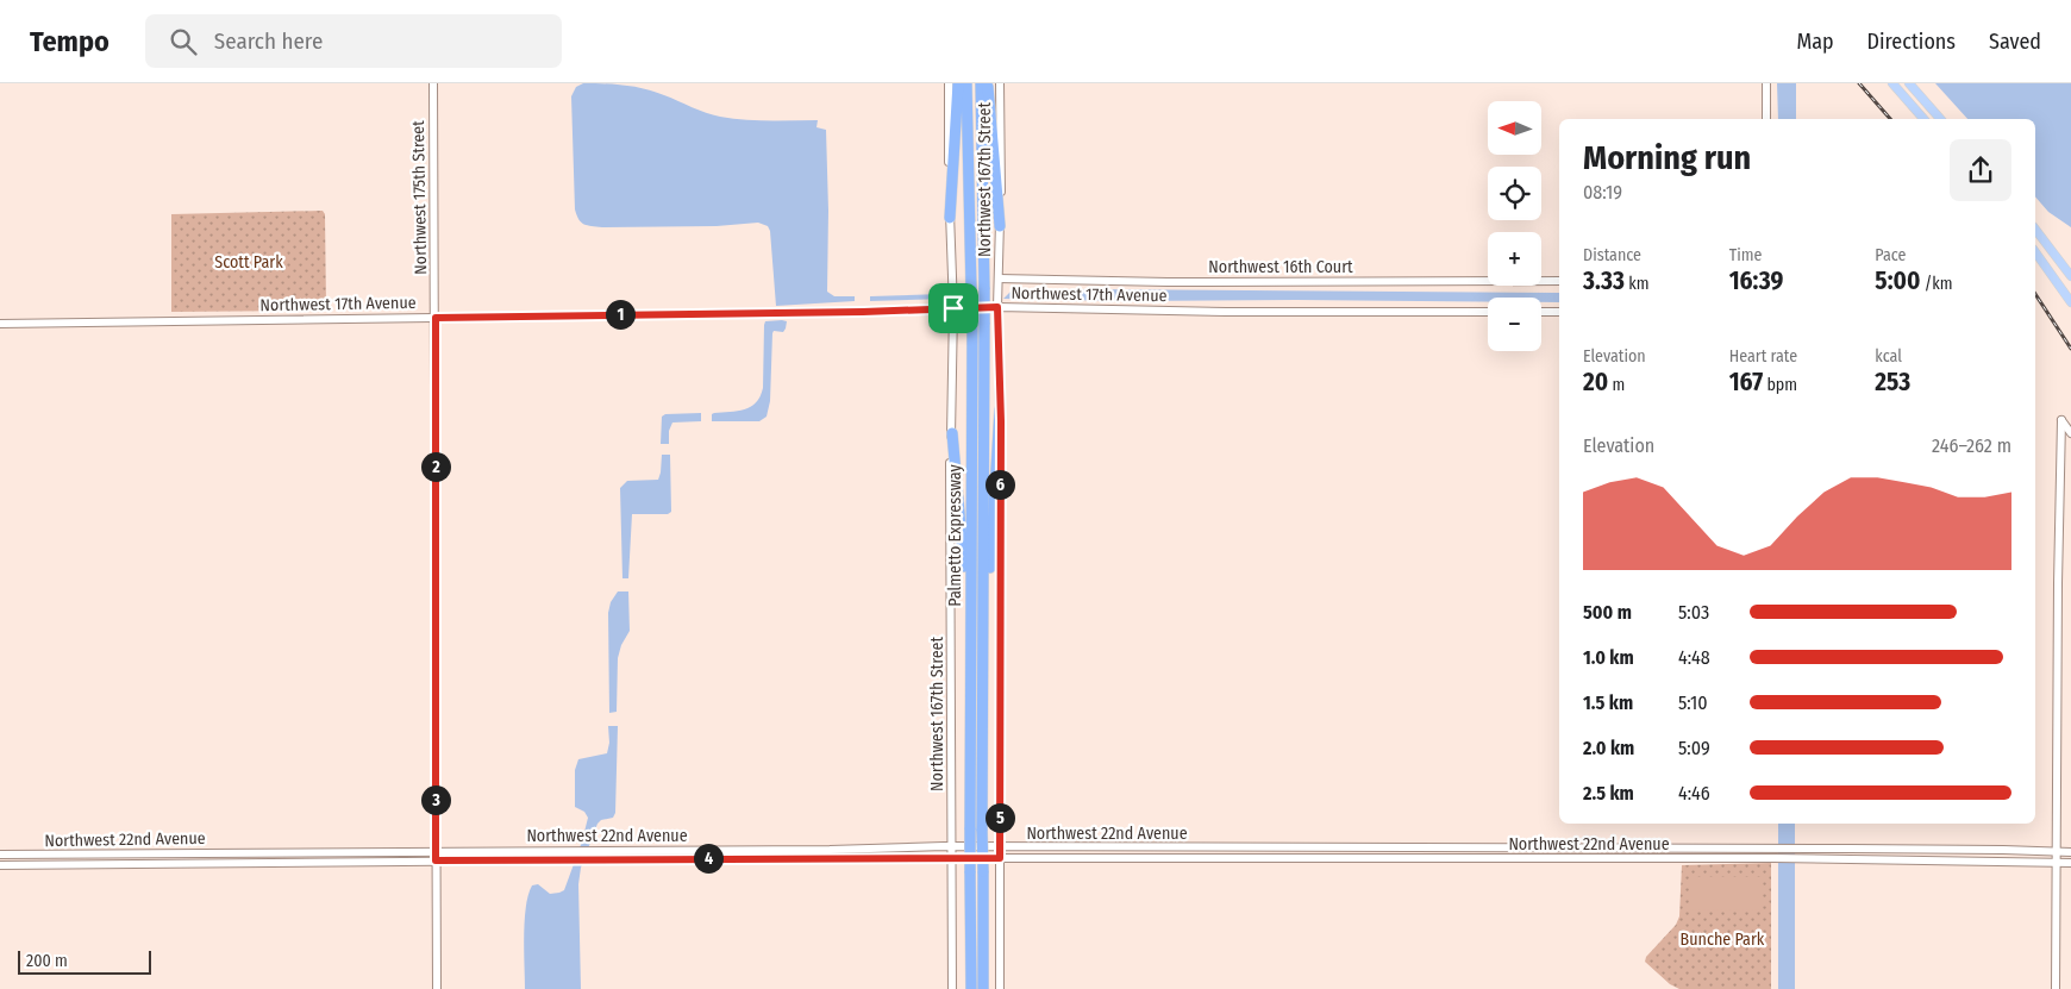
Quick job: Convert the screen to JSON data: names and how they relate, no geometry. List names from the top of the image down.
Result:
{
  "streets": {
    "highway": ["Palmetto Expressway"],
    "street": [
      "Northwest 167th Street",
      "Northwest 175th Street",
      "Northwest 16th Court",
      "Northwest 17th Avenue",
      "Northwest 22nd Avenue"
    ]
  },
  "crossings": [
    ["Northwest 167th Street", "Northwest 16th Court"],
    ["Northwest 167th Street", "Northwest 17th Avenue"],
    ["Northwest 167th Street", "Northwest 22nd Avenue"],
    ["Northwest 175th Street", "Northwest 17th Avenue"],
    ["Northwest 175th Street", "Northwest 22nd Avenue"]
  ],
  "parks": ["Scott Park", "Bunche Park"],
  "scale_bar": "200 m",
  "north": "left",
  "page": {
    "header": "Tempo",
    "search": "Search here",
    "nav": ["Map", "Directions", "Saved"],
    "map_buttons": ["+", "−"],
    "heading": ["Morning run", "08:19"],
    "stats": [
      ["Distance", "3.33 km"],
      ["Time", "16:39"],
      ["Pace", "5:00 /km"],
      ["Elevation", "20 m"],
      ["Heart rate", "167 bpm"],
      ["kcal", "253"]
    ],
    "pins": [
      "1",
      "2",
      "6",
      "3",
      "5",
      "4"
    ],
    "chart": ["Elevation", "246–262 m"],
    "list": [
      {
        "name": "500 m",
        "note": "5:03"
      },
      {
        "name": "1.0 km",
        "note": "4:48"
      },
      {
        "name": "1.5 km",
        "note": "5:10"
      },
      {
        "name": "2.0 km",
        "note": "5:09"
      },
      {
        "name": "2.5 km",
        "note": "4:46"
      }
    ],
    "scale": "200 m"
  }
}
